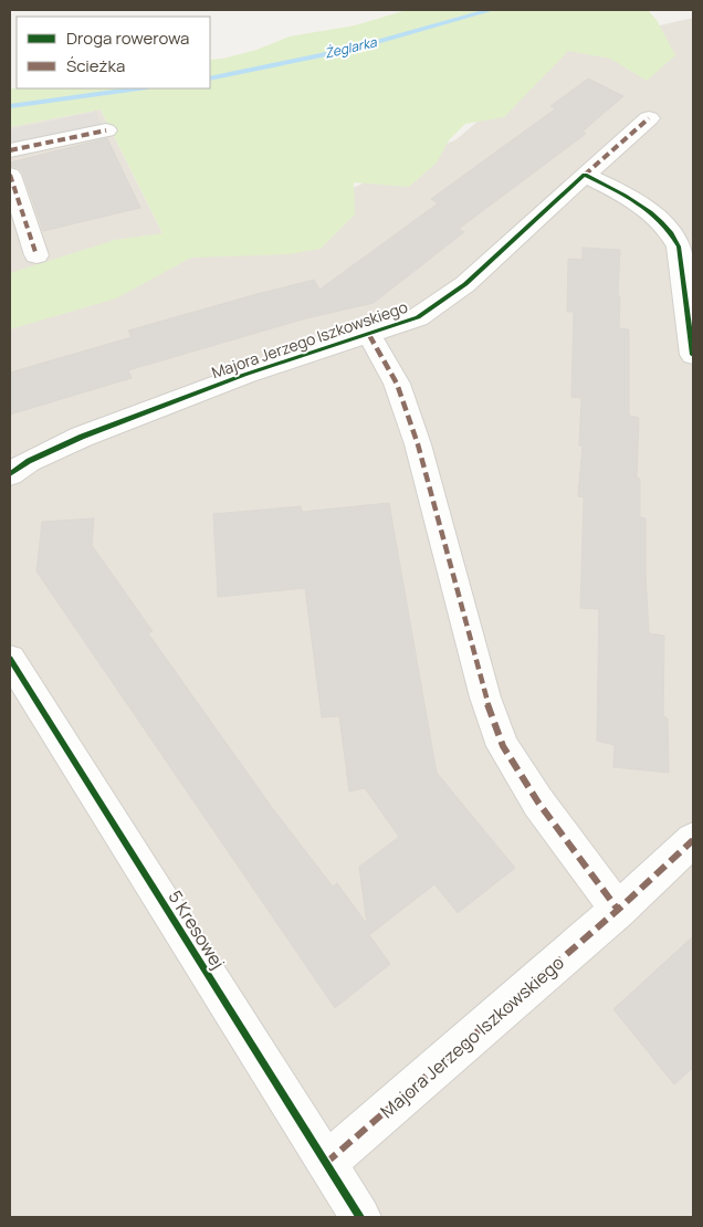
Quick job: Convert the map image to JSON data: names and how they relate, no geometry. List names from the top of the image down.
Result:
{
  "streets": {
    "street": ["Majora Jerzego Iszkowskiego", "5 Kresowej"]
  },
  "crossings": [
    ["Majora Jerzego Iszkowskiego", "5 Kresowej"]
  ],
  "water": ["Żeglarka"],
  "legend": ["Droga rowerowa", "Ścieżka"]
}
